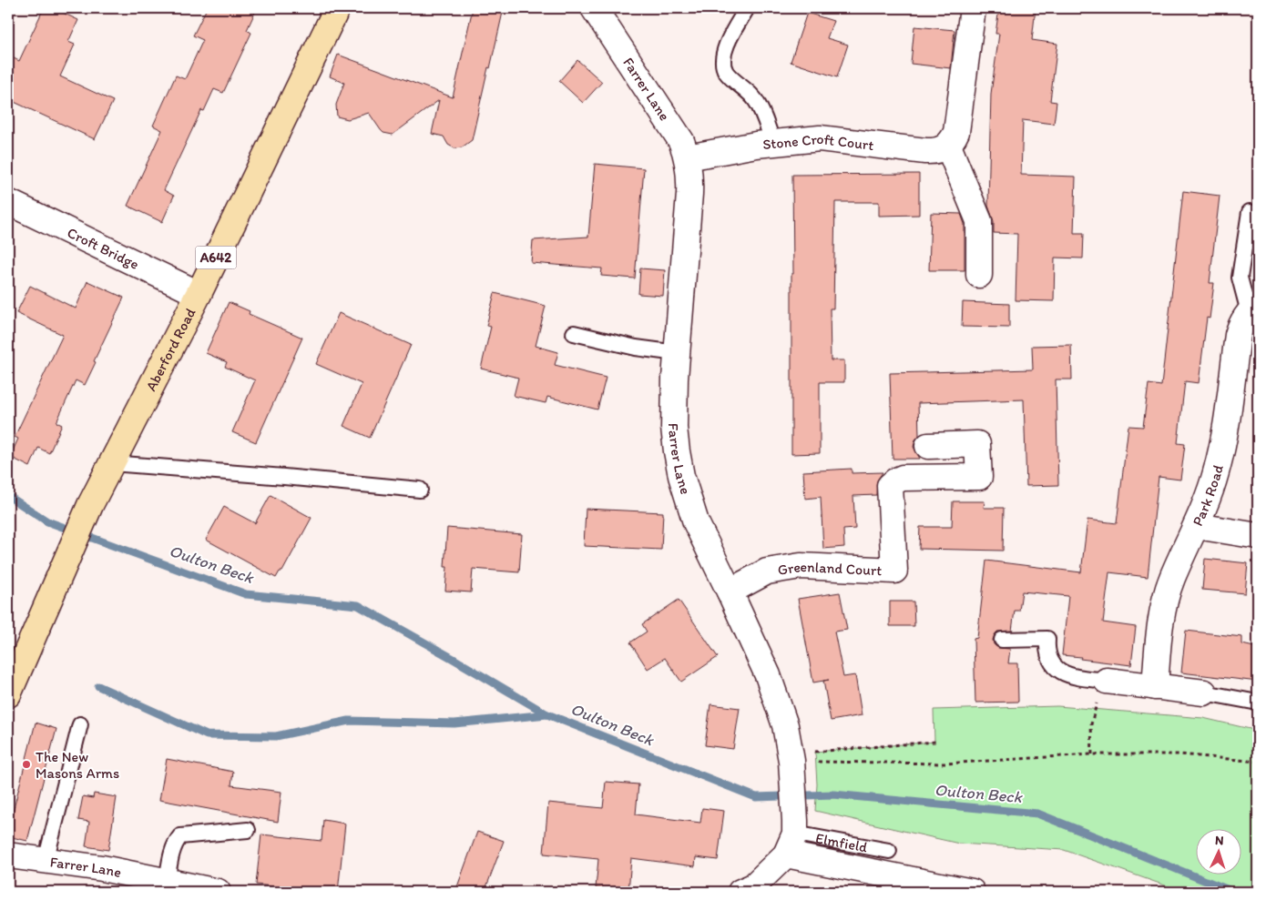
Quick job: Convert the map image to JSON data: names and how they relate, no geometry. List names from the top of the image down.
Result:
{
  "streets": {
    "main road": ["A642", "Aberford Road"],
    "street": [
      "Farrer Lane",
      "Stone Croft Court",
      "Croft Bridge",
      "Park Road",
      "Greenland Court"
    ],
    "lane": ["Elmfield"]
  },
  "crossings": [
    ["Farrer Lane", "Stone Croft Court"],
    ["Farrer Lane", "Greenland Court"],
    ["Farrer Lane", "Elmfield"],
    ["Croft Bridge", "Aberford Road"]
  ],
  "water": ["Oulton Beck"],
  "places": ["The New Masons Arms"],
  "north": "top"
}
